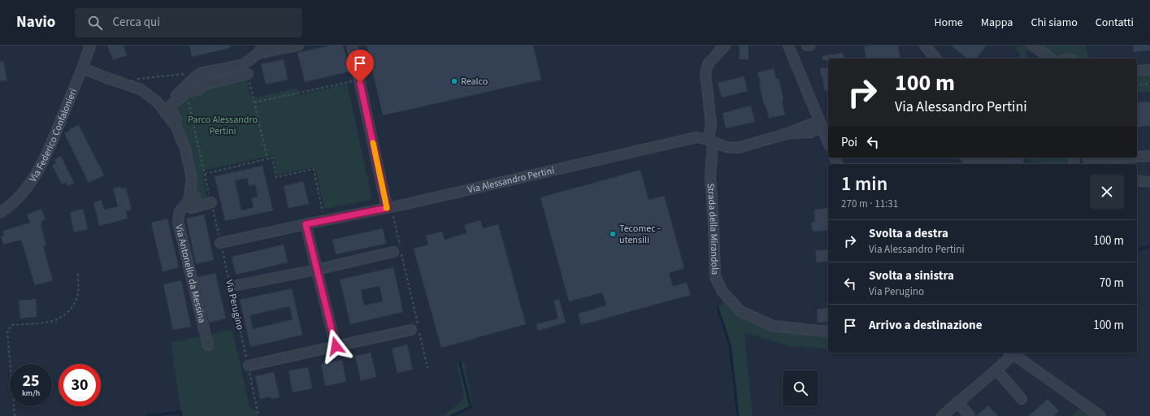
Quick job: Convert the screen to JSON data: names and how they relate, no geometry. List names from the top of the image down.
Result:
{
  "streets": {
    "street": [
      "Via Federico Confalonieri",
      "Via Alessandro Pertini",
      "Strada della Mirandola",
      "Via Antonello da Messina"
    ],
    "path": ["Via Perugino"]
  },
  "crossings": [
    ["Via Federico Confalonieri", "Via Antonello da Messina"],
    ["Via Alessandro Pertini", "Strada della Mirandola"],
    ["Via Alessandro Pertini", "Via Perugino"]
  ],
  "parks": ["Parco Alessandro Pertini"],
  "places": ["Realco", "Tecomec - utensili"],
  "page": {
    "header": "Navio",
    "search": "Cerca qui",
    "nav": [
      "Home",
      "Mappa",
      "Chi siamo",
      "Contatti"
    ],
    "turn": ["100 m", "Via Alessandro Pertini"],
    "then": "Poi",
    "heading": ["1 min", "270 m · 11:31"],
    "list": [
      {
        "name": "Svolta a destra",
        "note": "Via Alessandro Pertini",
        "value": "100 m"
      },
      {
        "name": "Svolta a sinistra",
        "note": "Via Perugino",
        "value": "70 m"
      },
      {
        "name": "Arrivo a destinazione",
        "value": "100 m"
      }
    ],
    "speed": "25 km/h",
    "limit": "30"
  }
}
